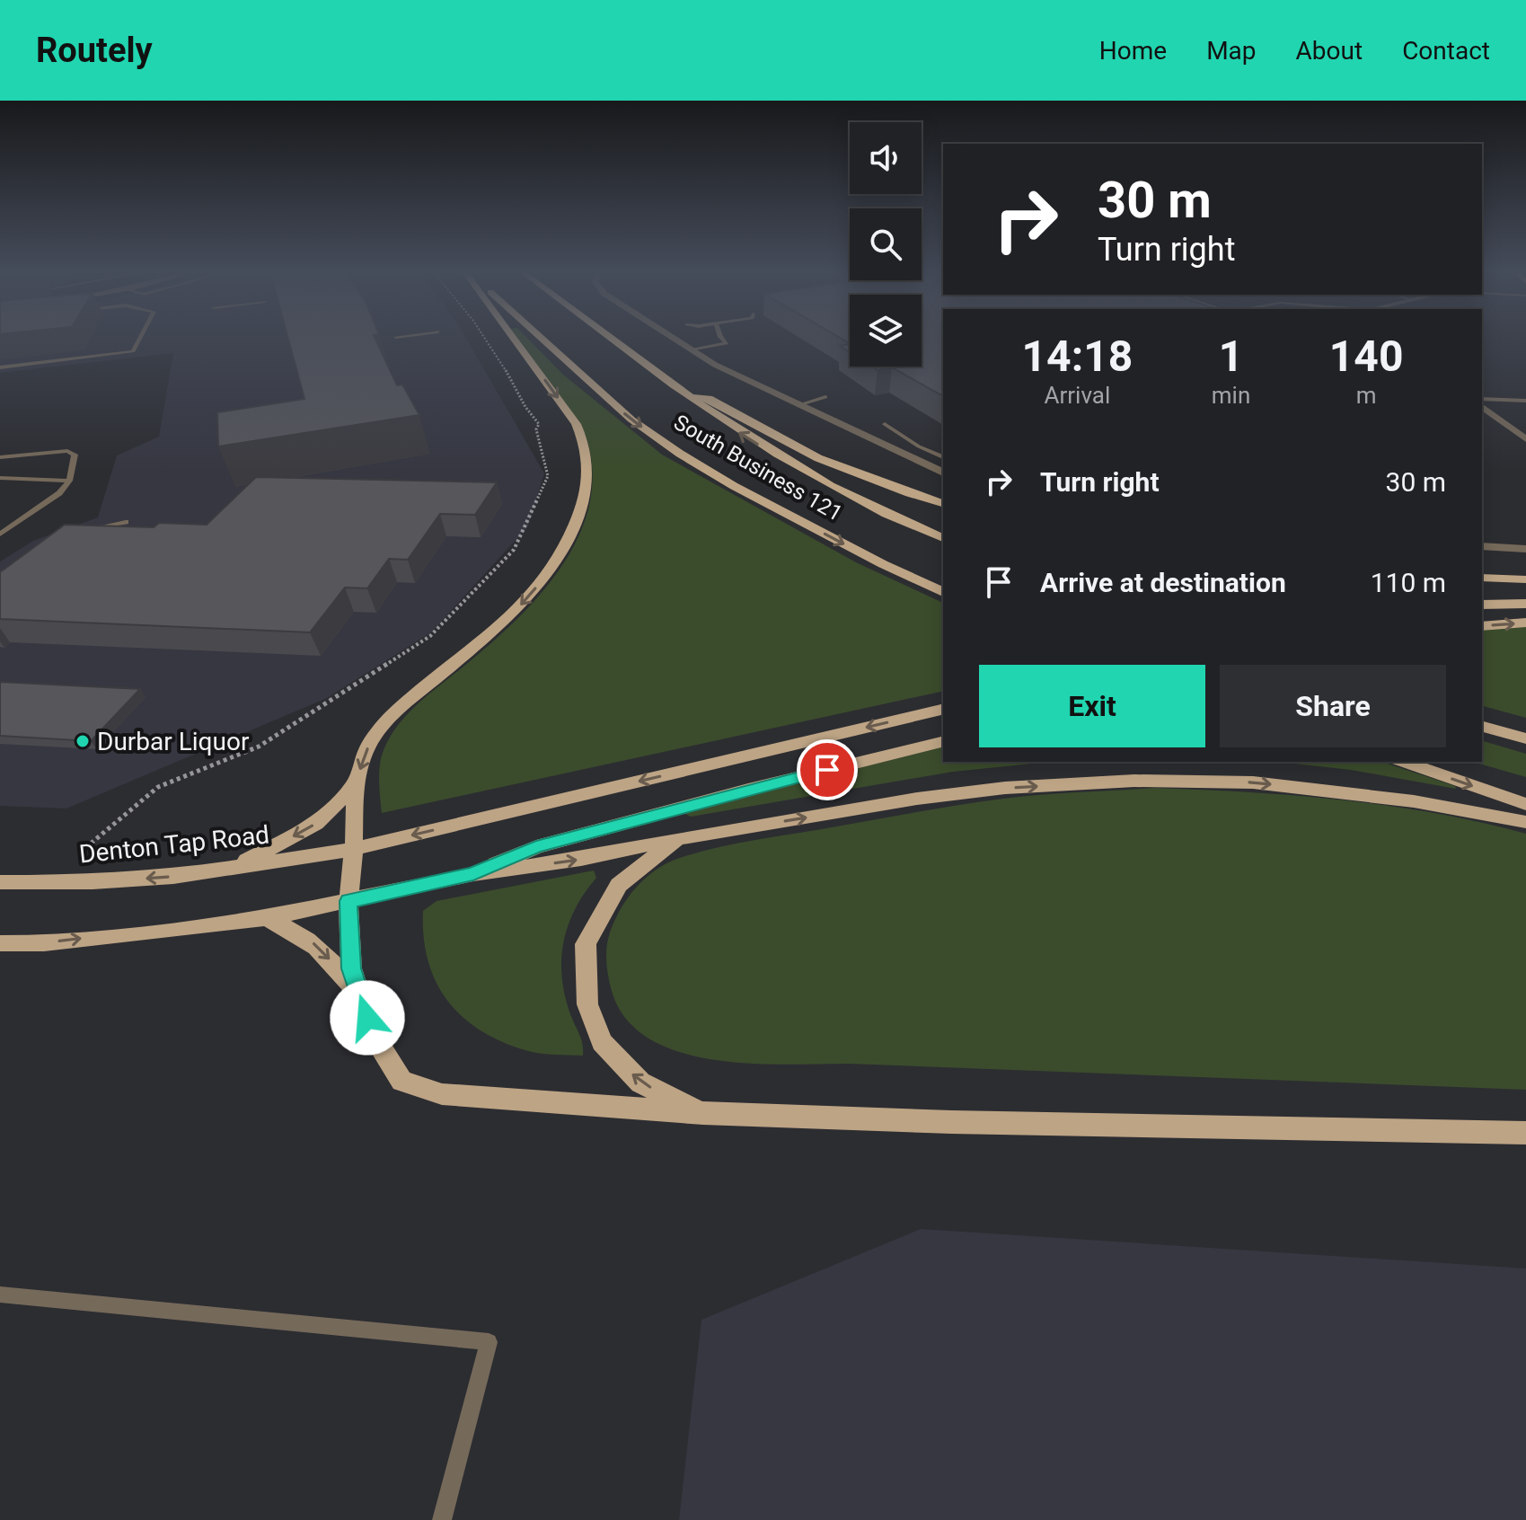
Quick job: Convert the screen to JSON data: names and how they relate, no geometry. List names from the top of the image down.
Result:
{
  "streets": {
    "main road": ["South Business 121", "Denton Tap Road"]
  },
  "places": ["Durbar Liquor"],
  "page": {
    "header": "Routely",
    "nav": [
      "Home",
      "Map",
      "About",
      "Contact"
    ],
    "turn": ["30 m", "Turn right"],
    "eta": [
      "14:18",
      "Arrival",
      "1",
      "min",
      "140",
      "m"
    ],
    "list": [
      {
        "name": "Turn right",
        "value": "30 m"
      },
      {
        "name": "Arrive at destination",
        "value": "110 m"
      }
    ],
    "buttons": ["Exit", "Share"]
  }
}
